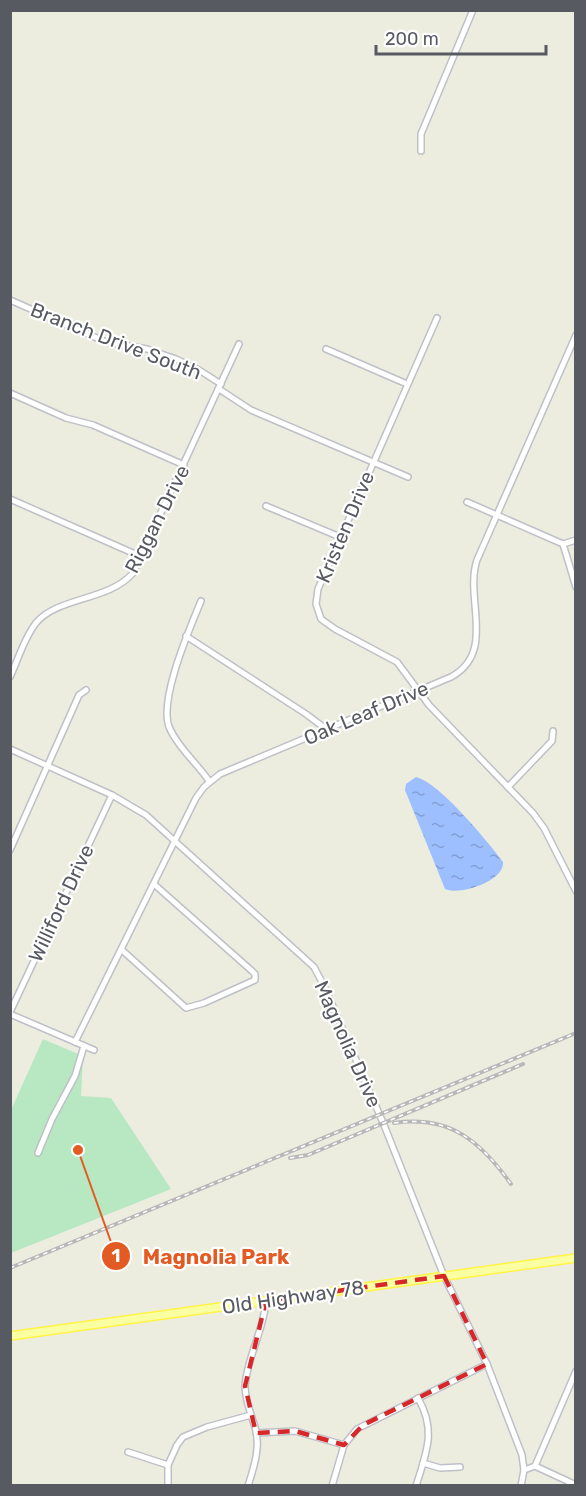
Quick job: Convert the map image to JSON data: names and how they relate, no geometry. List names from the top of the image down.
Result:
{
  "streets": {
    "main road": ["Old Highway 78"],
    "street": [
      "Branch Drive South",
      "Riggan Drive",
      "Kristen Drive",
      "Oak Leaf Drive",
      "Williford Drive",
      "Magnolia Drive"
    ]
  },
  "crossings": [
    ["Branch Drive South", "Riggan Drive"],
    ["Branch Drive South", "Kristen Drive"],
    ["Kristen Drive", "Oak Leaf Drive"],
    ["Oak Leaf Drive", "Magnolia Drive"],
    ["Williford Drive", "Magnolia Drive"],
    ["Magnolia Drive", "Old Highway 78"]
  ],
  "places": ["Magnolia Park"],
  "scale_bar": "200 m"
}
